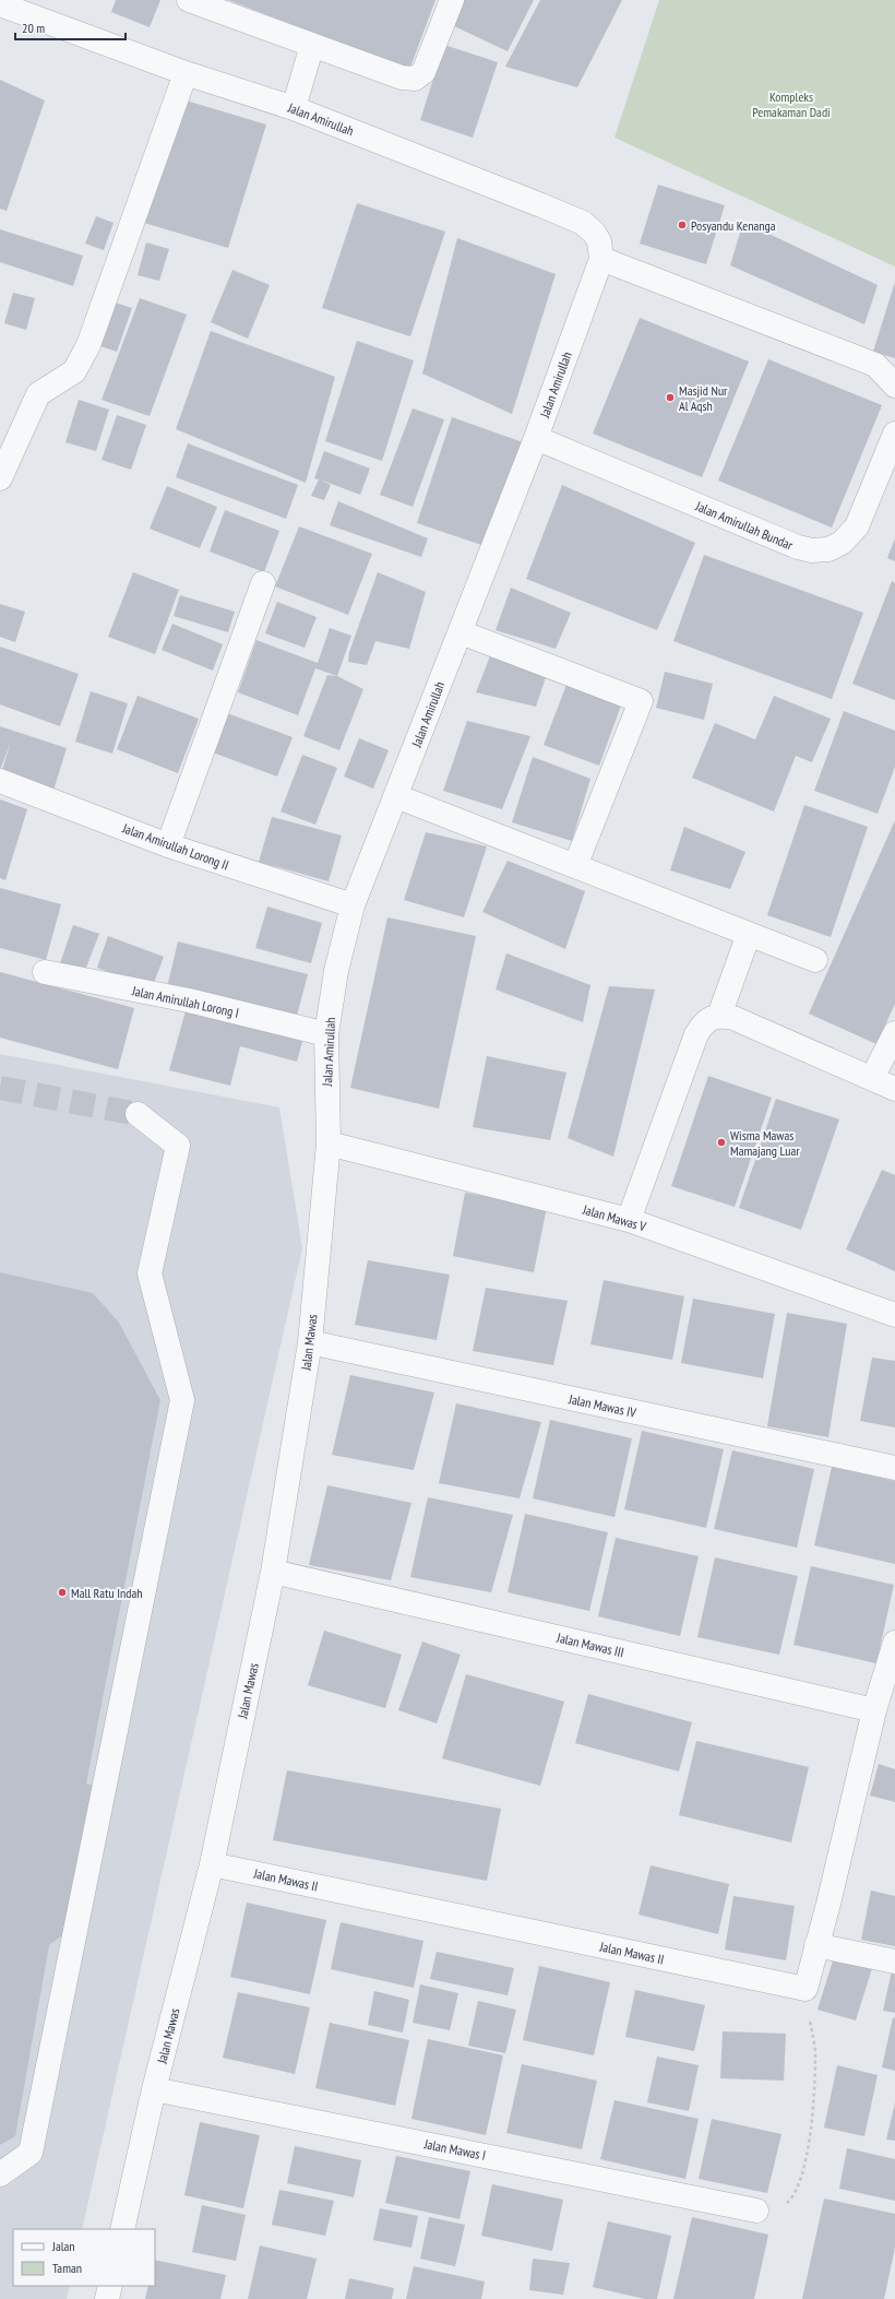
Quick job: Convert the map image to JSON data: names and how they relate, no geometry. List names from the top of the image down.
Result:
{
  "streets": {
    "street": [
      "Jalan Amirullah",
      "Jalan Amirullah Bundar",
      "Jalan Amirullah Lorong II",
      "Jalan Amirullah Lorong I",
      "Jalan Mawas V",
      "Jalan Mawas",
      "Jalan Mawas IV",
      "Jalan Mawas III",
      "Jalan Mawas II",
      "Jalan Mawas I"
    ]
  },
  "crossings": [
    ["Jalan Amirullah", "Jalan Amirullah Bundar"],
    ["Jalan Amirullah", "Jalan Amirullah Lorong II"],
    ["Jalan Amirullah", "Jalan Amirullah Lorong I"],
    ["Jalan Amirullah", "Jalan Mawas V"],
    ["Jalan Amirullah", "Jalan Mawas"],
    ["Jalan Mawas V", "Jalan Mawas"],
    ["Jalan Mawas", "Jalan Mawas IV"],
    ["Jalan Mawas", "Jalan Mawas III"],
    ["Jalan Mawas", "Jalan Mawas II"],
    ["Jalan Mawas", "Jalan Mawas I"]
  ],
  "parks": ["Kompleks Pemakaman Dadi"],
  "places": [
    "Posyandu Kenanga",
    "Masjid Nur Al Aqsh",
    "Wisma Mawas Mamajang Luar",
    "Mall Ratu Indah"
  ],
  "legend": ["Jalan", "Taman"],
  "scale_bar": "20 m"
}
